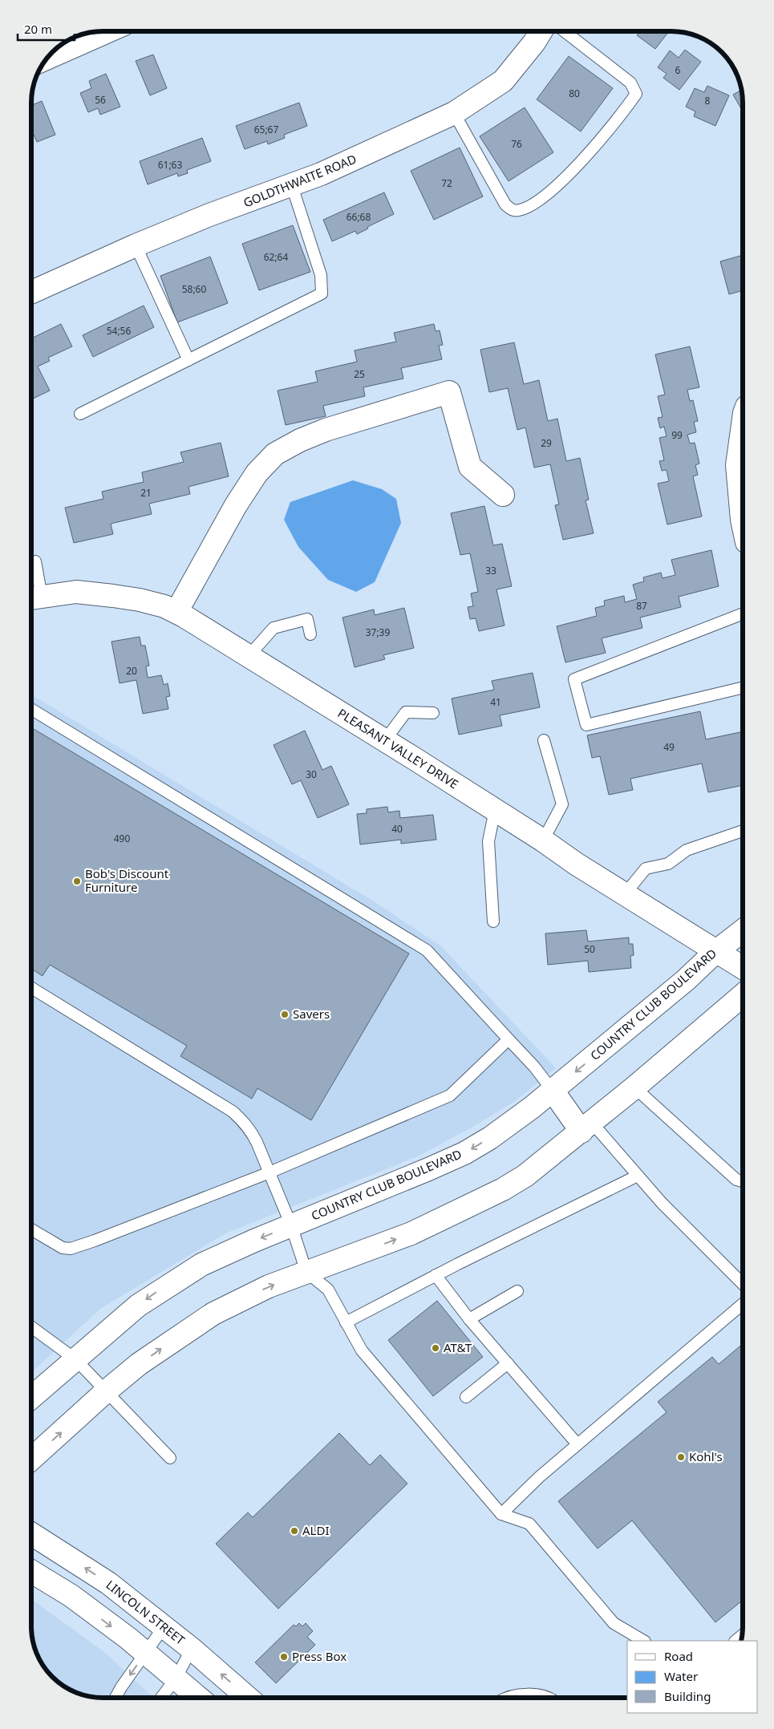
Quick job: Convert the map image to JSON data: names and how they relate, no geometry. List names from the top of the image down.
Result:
{
  "streets": {
    "street": [
      "GOLDTHWAITE ROAD",
      "PLEASANT VALLEY DRIVE",
      "COUNTRY CLUB BOULEVARD",
      "LINCOLN STREET"
    ]
  },
  "crossings": [
    ["PLEASANT VALLEY DRIVE", "COUNTRY CLUB BOULEVARD"]
  ],
  "places": [
    "Bob's Discount Furniture",
    "Savers",
    "AT&T",
    "Kohl's",
    "ALDI",
    "Press Box"
  ],
  "house_numbers": [
    "6",
    "80",
    "56",
    "8",
    "65;67",
    "76",
    "61;63",
    "72",
    "66;68",
    "62;64",
    "58;60",
    "54;56",
    "25",
    "99",
    "29",
    "21",
    "33",
    "87",
    "37;39",
    "20",
    "41",
    "49",
    "30",
    "40",
    "490",
    "50"
  ],
  "legend": ["Road", "Water", "Building"],
  "scale_bar": "20 m"
}
